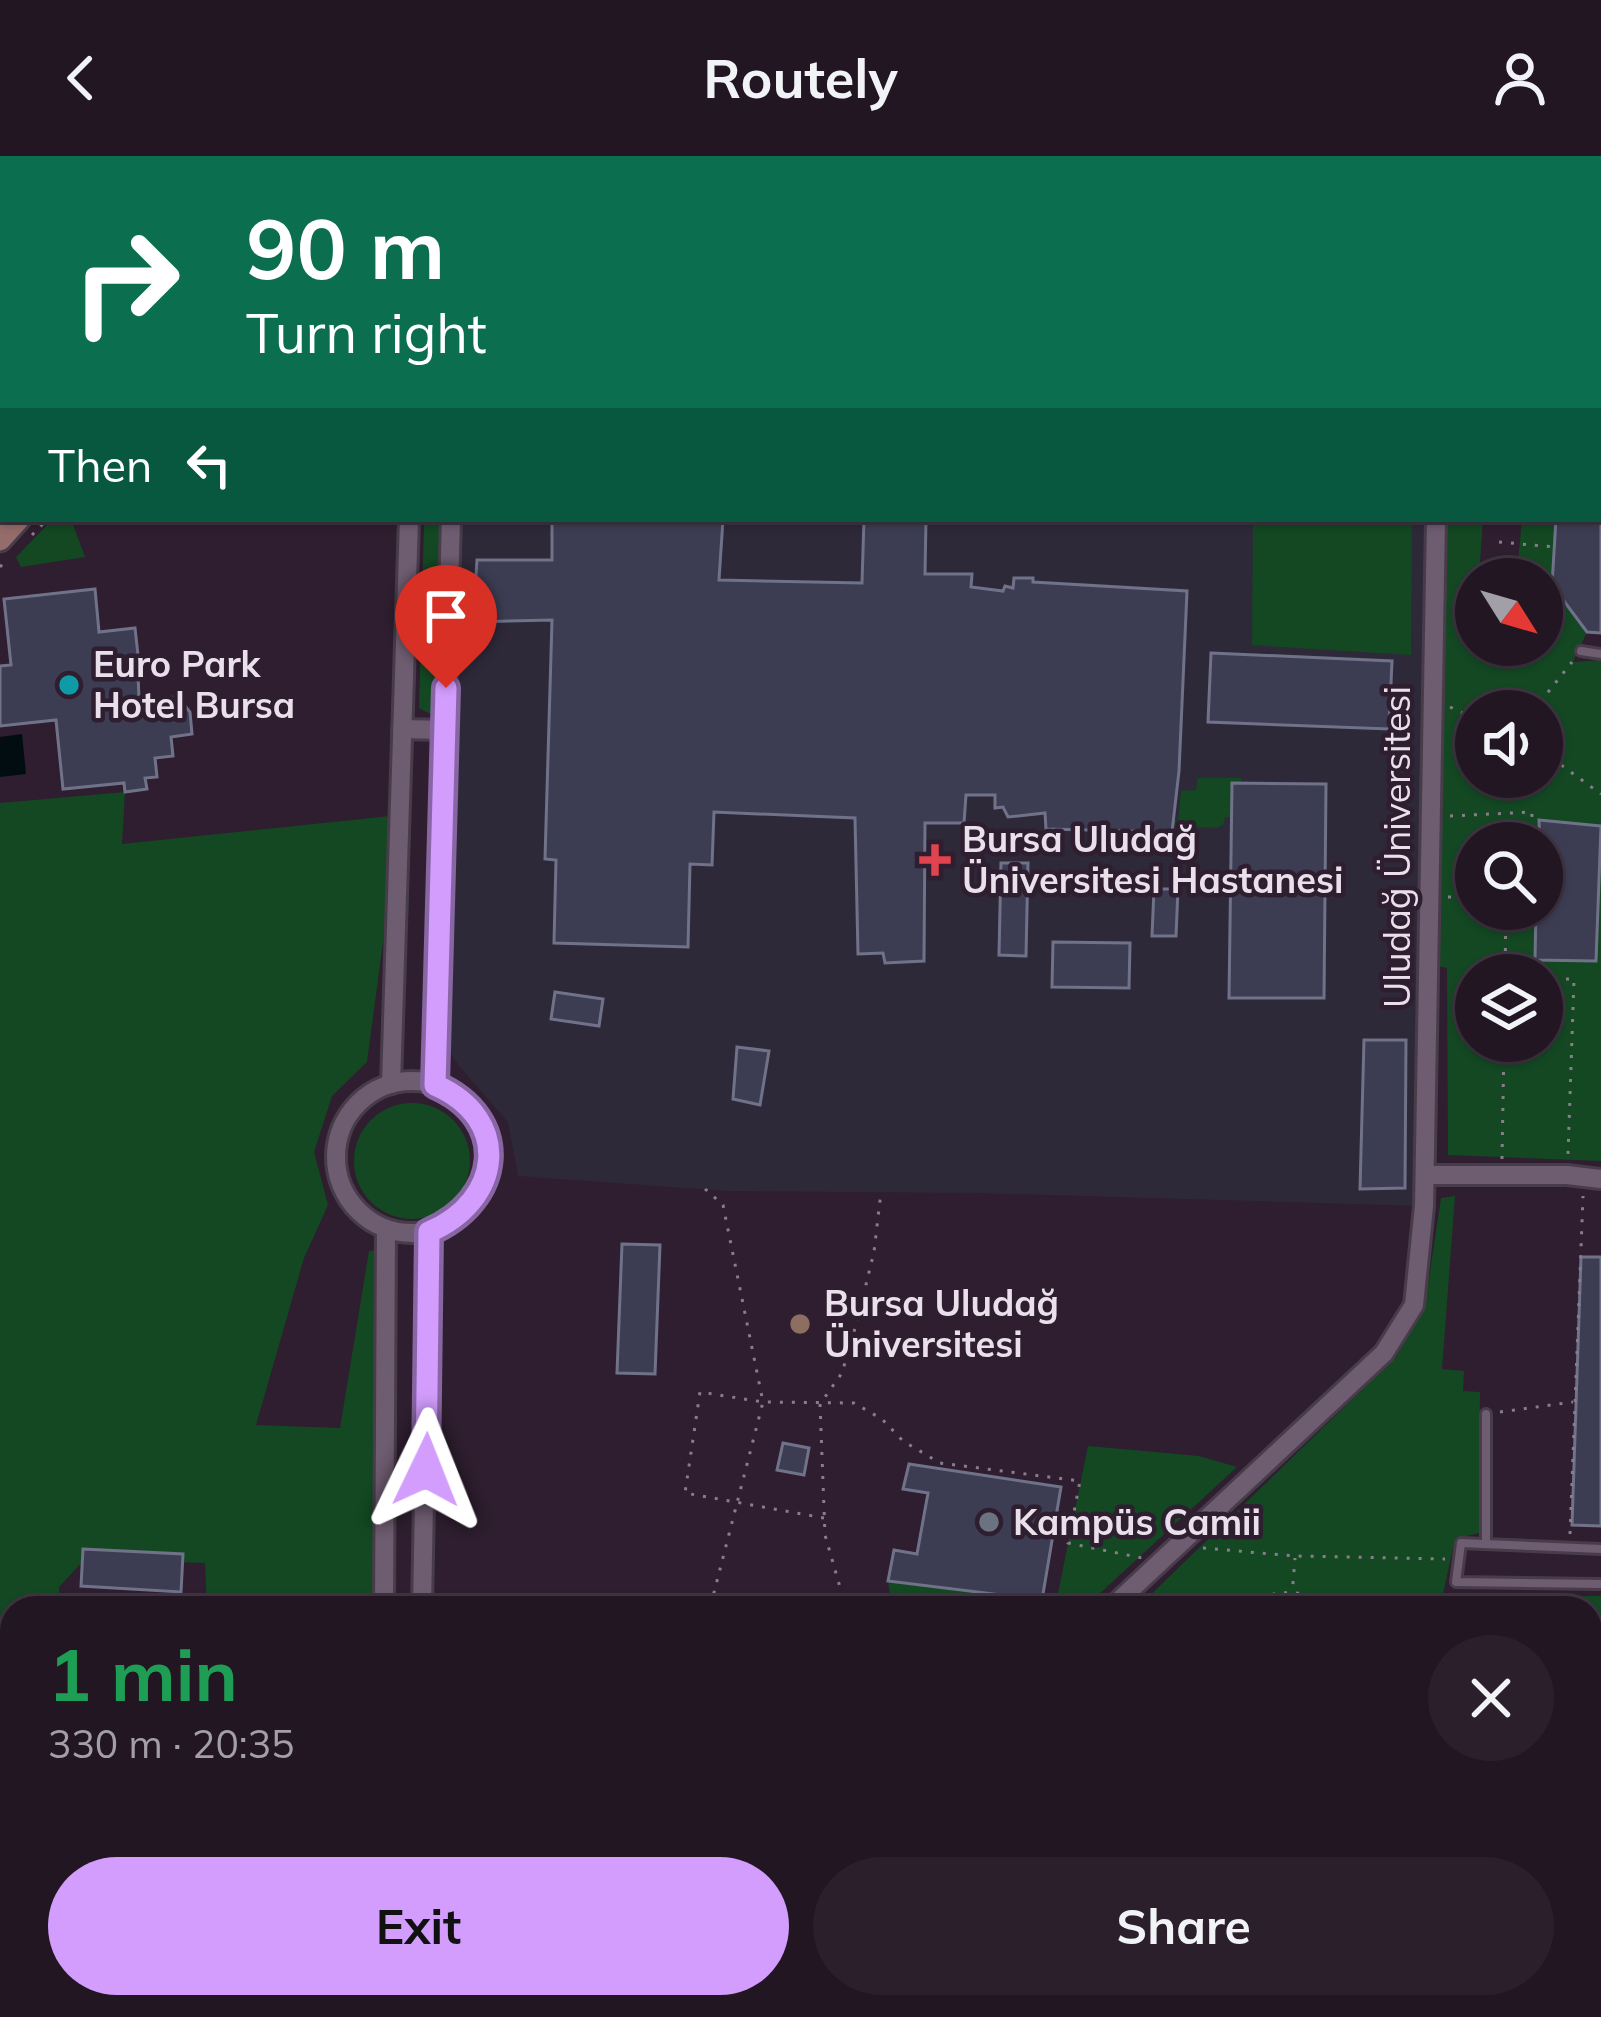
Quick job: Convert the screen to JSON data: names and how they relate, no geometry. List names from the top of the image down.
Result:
{
  "streets": {
    "street": ["Uludağ Üniversitesi"]
  },
  "places": {
    "other": ["Euro Park Hotel Bursa", "Bursa Uludağ Üniversitesi", "Kampüs Camii"],
    "health": ["Bursa Uludağ Üniversitesi Hastanesi"]
  },
  "north": "bottom right",
  "page": {
    "header": "Routely",
    "turn": ["90 m", "Turn right"],
    "then": "Then",
    "heading": ["1 min", "330 m · 20:35"],
    "buttons": ["Exit", "Share"]
  }
}
